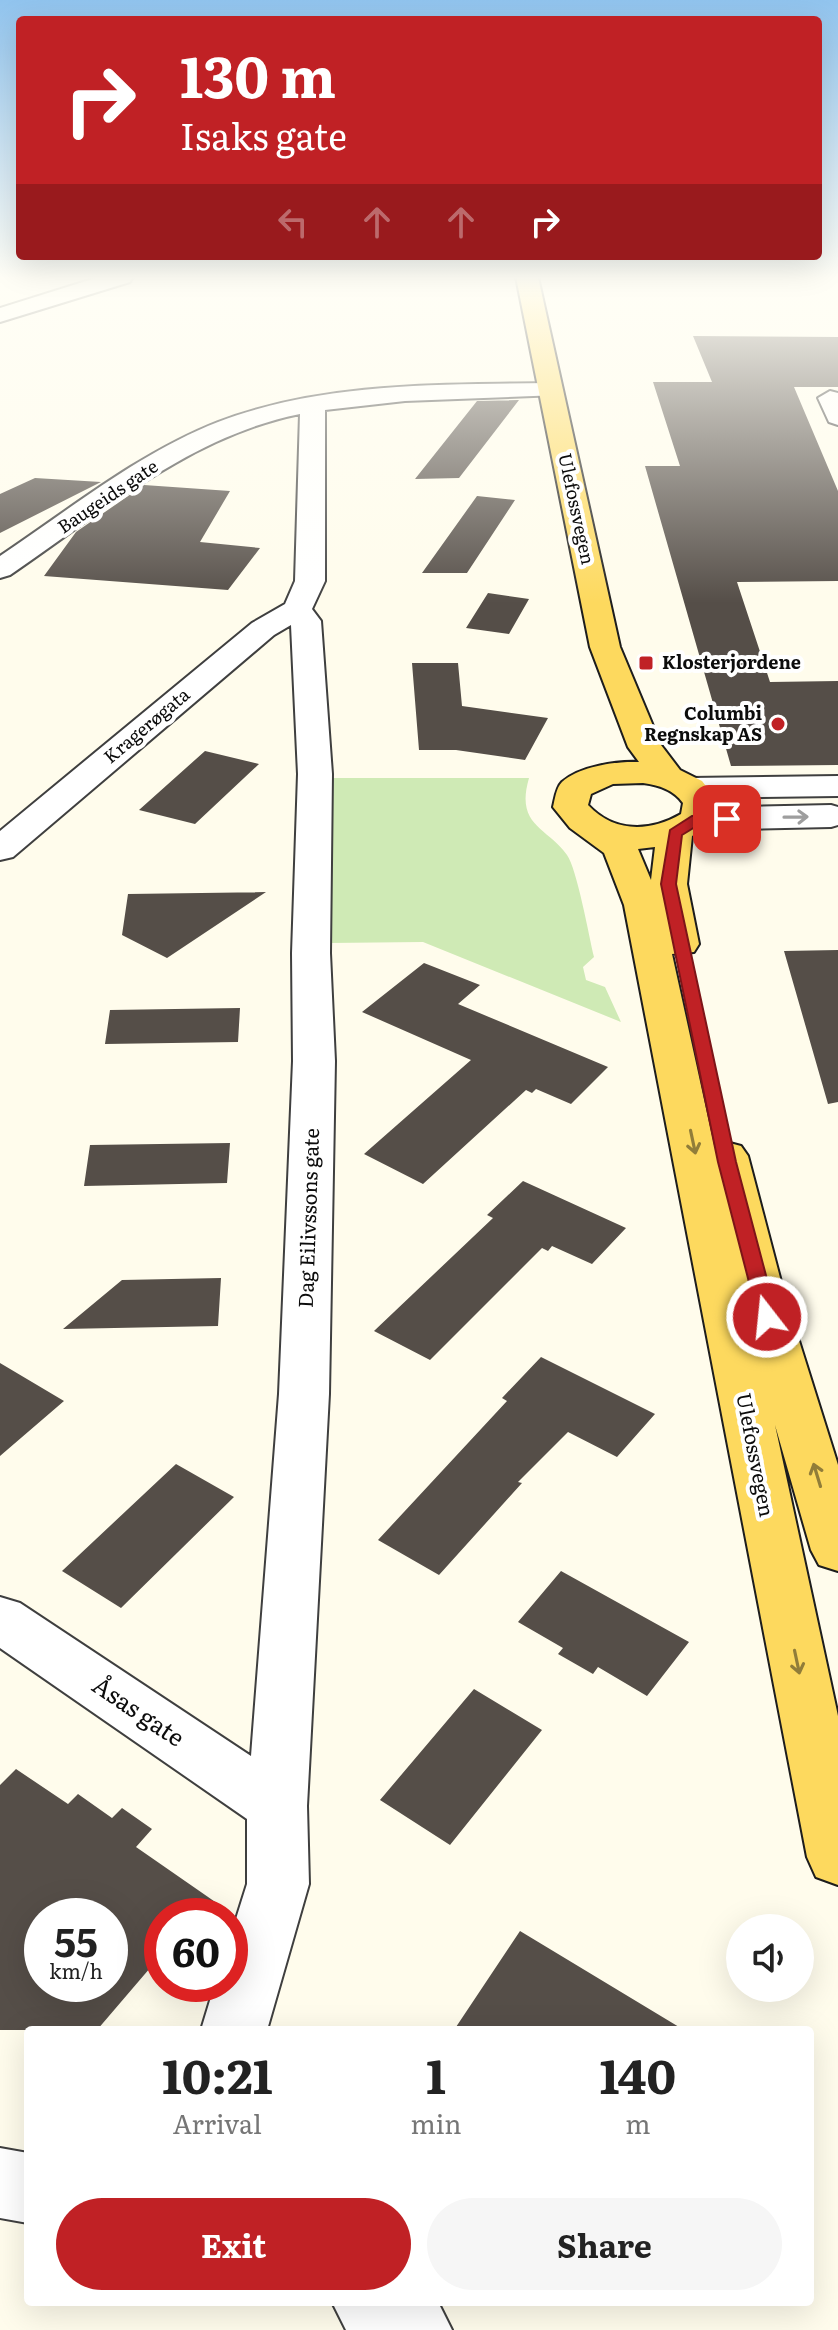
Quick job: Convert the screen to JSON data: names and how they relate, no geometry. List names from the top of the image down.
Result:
{
  "streets": {
    "main road": ["Ulefossvegen"],
    "street": [
      "Baugeids gate",
      "Kragerøgata",
      "Dag Eilivssons gate",
      "Åsas gate"
    ]
  },
  "crossings": [
    ["Baugeids gate", "Ulefossvegen"],
    ["Kragerøgata", "Dag Eilivssons gate"],
    ["Dag Eilivssons gate", "Åsas gate"]
  ],
  "places": {
    "transit": ["Klosterjordene"],
    "other": ["Columbi Regnskap AS"]
  },
  "page": {
    "turn": ["130 m", "Isaks gate"],
    "speed": "55 km/h",
    "limit": "60",
    "eta": [
      "10:21",
      "Arrival",
      "1",
      "min",
      "140",
      "m"
    ],
    "buttons": ["Exit", "Share"]
  }
}
